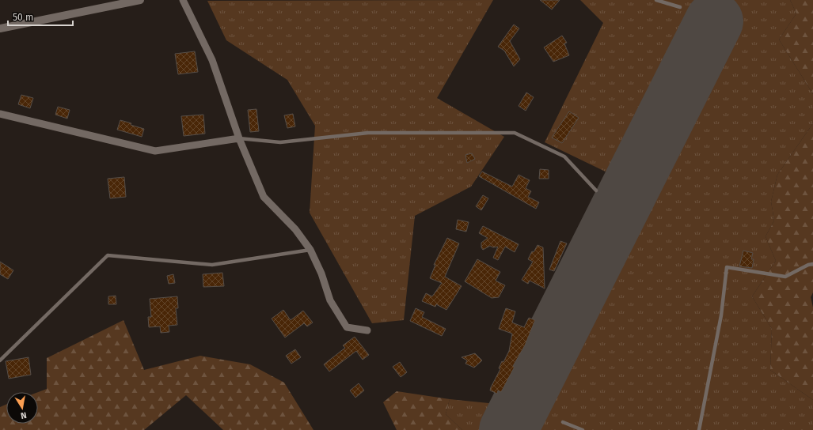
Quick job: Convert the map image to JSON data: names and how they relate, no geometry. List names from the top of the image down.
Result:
{
  "scale_bar": "50 m",
  "north": "bottom"
}
